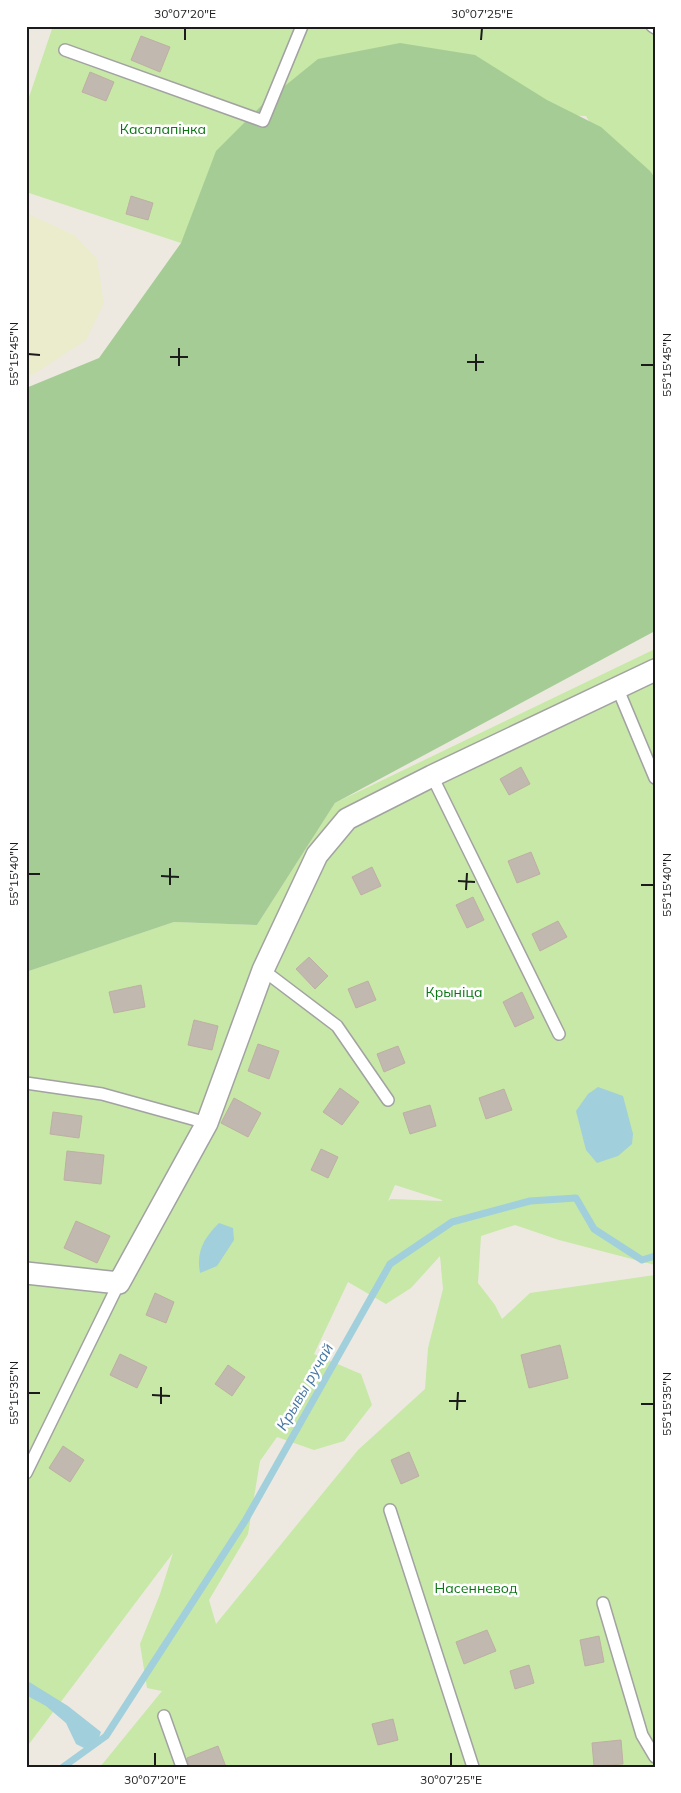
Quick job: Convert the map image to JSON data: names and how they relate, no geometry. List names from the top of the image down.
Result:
{
  "water": ["Крывы ручай"],
  "parks": ["Касалапінка", "Крыніца", "Насенневод"],
  "coordinates": [
    "30°07'20\"E",
    "30°07'25\"E",
    "55°15'45\"N",
    "55°15'40\"N",
    "55°15'35\"N"
  ]
}
